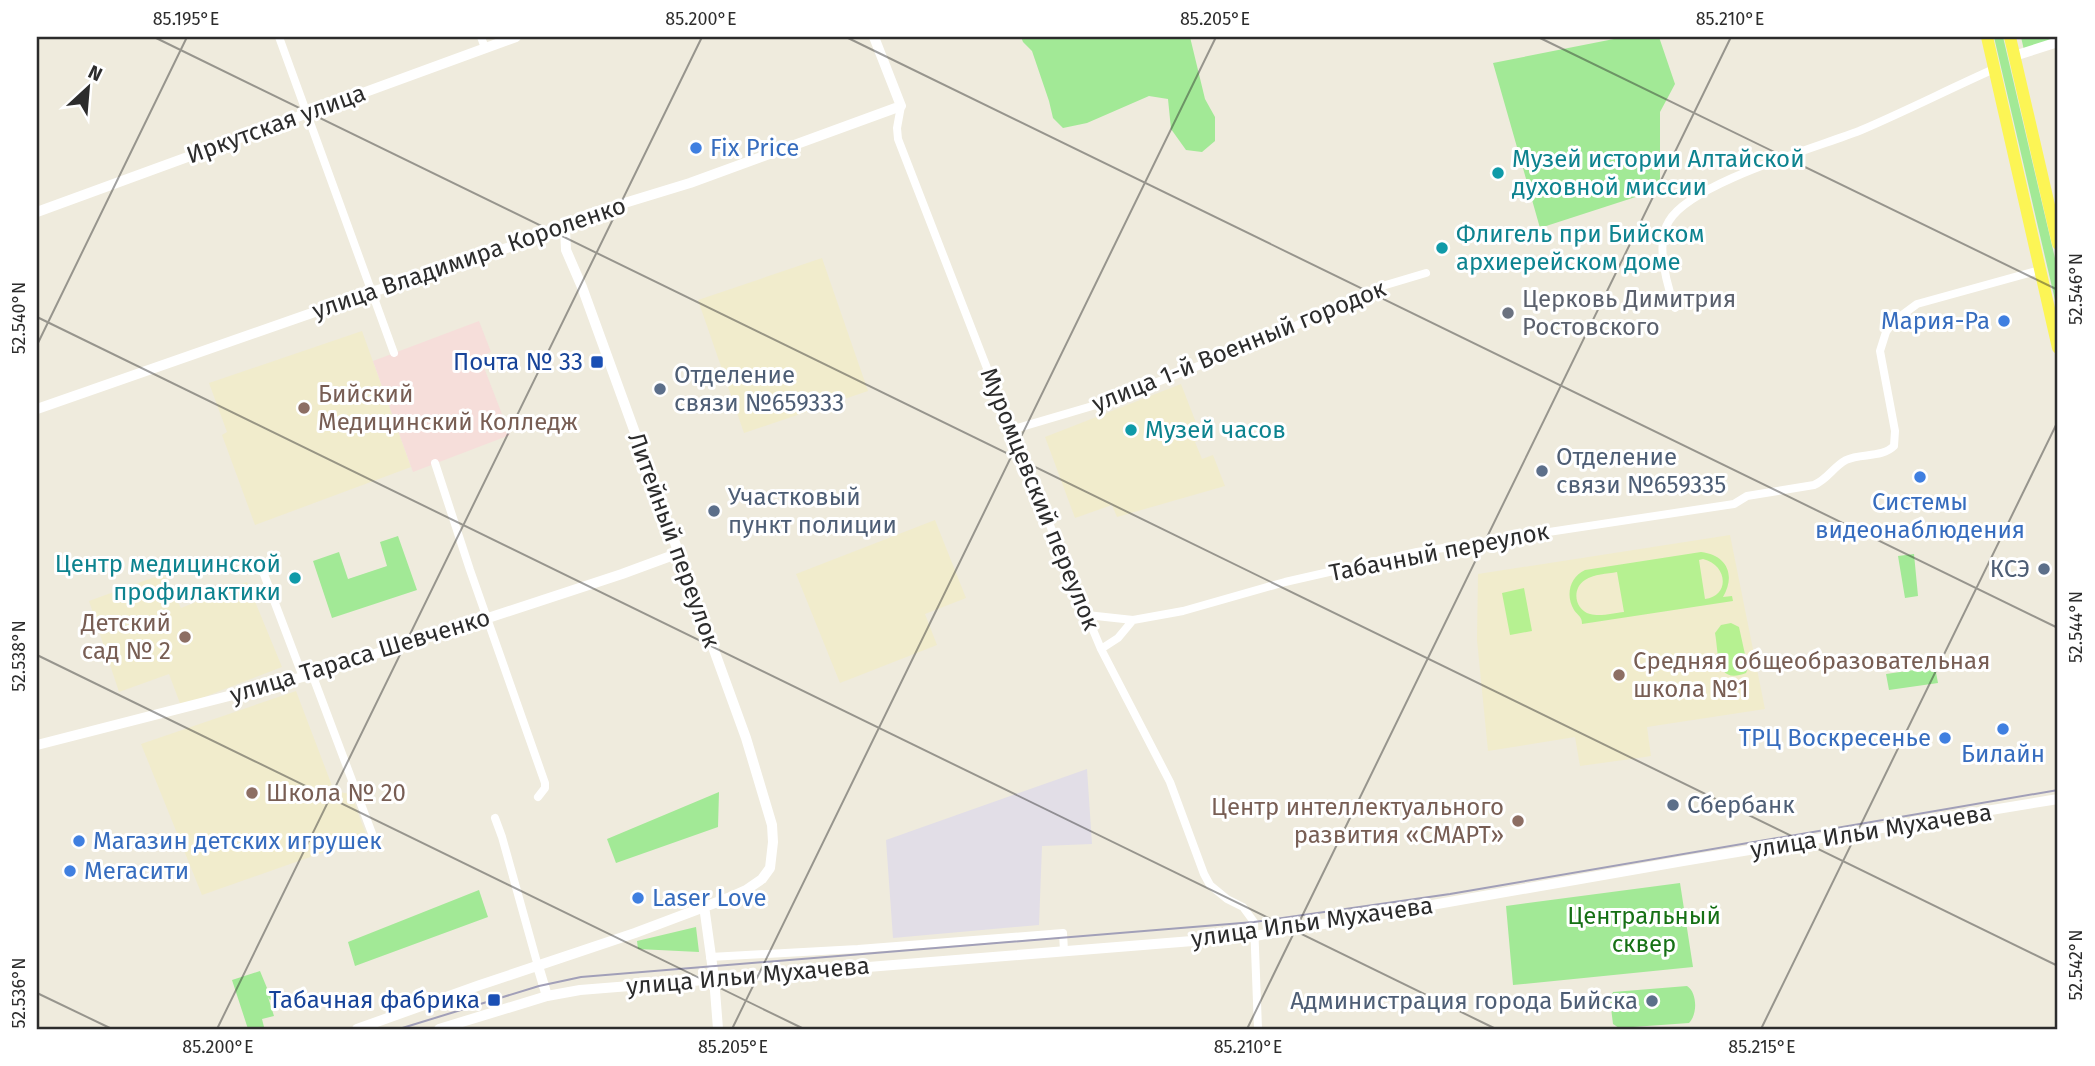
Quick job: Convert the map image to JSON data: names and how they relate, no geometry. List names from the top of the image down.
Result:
{
  "streets": {
    "main road": [
      "улица Владимира Короленко",
      "Муромцевский переулок",
      "Литейный переулок",
      "улица Ильи Мухачева"
    ],
    "street": [
      "Иркутская улица",
      "улица 1-й Военный городок",
      "Табачный переулок",
      "улица Тараса Шевченко"
    ]
  },
  "crossings": [
    ["улица Владимира Короленко", "Муромцевский переулок"],
    ["улица Владимира Короленко", "Литейный переулок"],
    ["улица 1-й Военный городок", "Муромцевский переулок"],
    ["Муромцевский переулок", "Табачный переулок"],
    ["Муромцевский переулок", "улица Ильи Мухачева"],
    ["Литейный переулок", "улица Тараса Шевченко"],
    ["Литейный переулок", "улица Ильи Мухачева"]
  ],
  "parks": ["Центральный сквер"],
  "places": {
    "other": [
      "Fix Price",
      "Музей истории Алтайской духовной миссии",
      "Флигель при Бийском архиерейском доме",
      "Церковь Димитрия Ростовского",
      "Мария-Ра",
      "Отделение связи №659333",
      "Бийский Медицинский Колледж",
      "Музей часов",
      "Отделение связи №659335",
      "Системы видеонаблюдения",
      "Участковый пункт полиции",
      "КСЭ",
      "Центр медицинской профилактики",
      "Детский сад № 2",
      "Средняя общеобразовательная школа №1",
      "Билайн",
      "ТРЦ Воскресенье",
      "Школа № 20",
      "Сбербанк",
      "Центр интеллектуального развития «СМАРТ»",
      "Магазин детских игрушек",
      "Мегасити",
      "Laser Love",
      "Администрация города Бийска"
    ],
    "transit": ["Почта № 33", "Табачная фабрика"]
  },
  "north": "top right",
  "coordinates": [
    "85.195°E",
    "85.200°E",
    "85.205°E",
    "85.210°E",
    "52.546°N",
    "52.540°N",
    "52.544°N",
    "52.538°N",
    "52.542°N",
    "52.536°N",
    "85.215°E"
  ]
}
